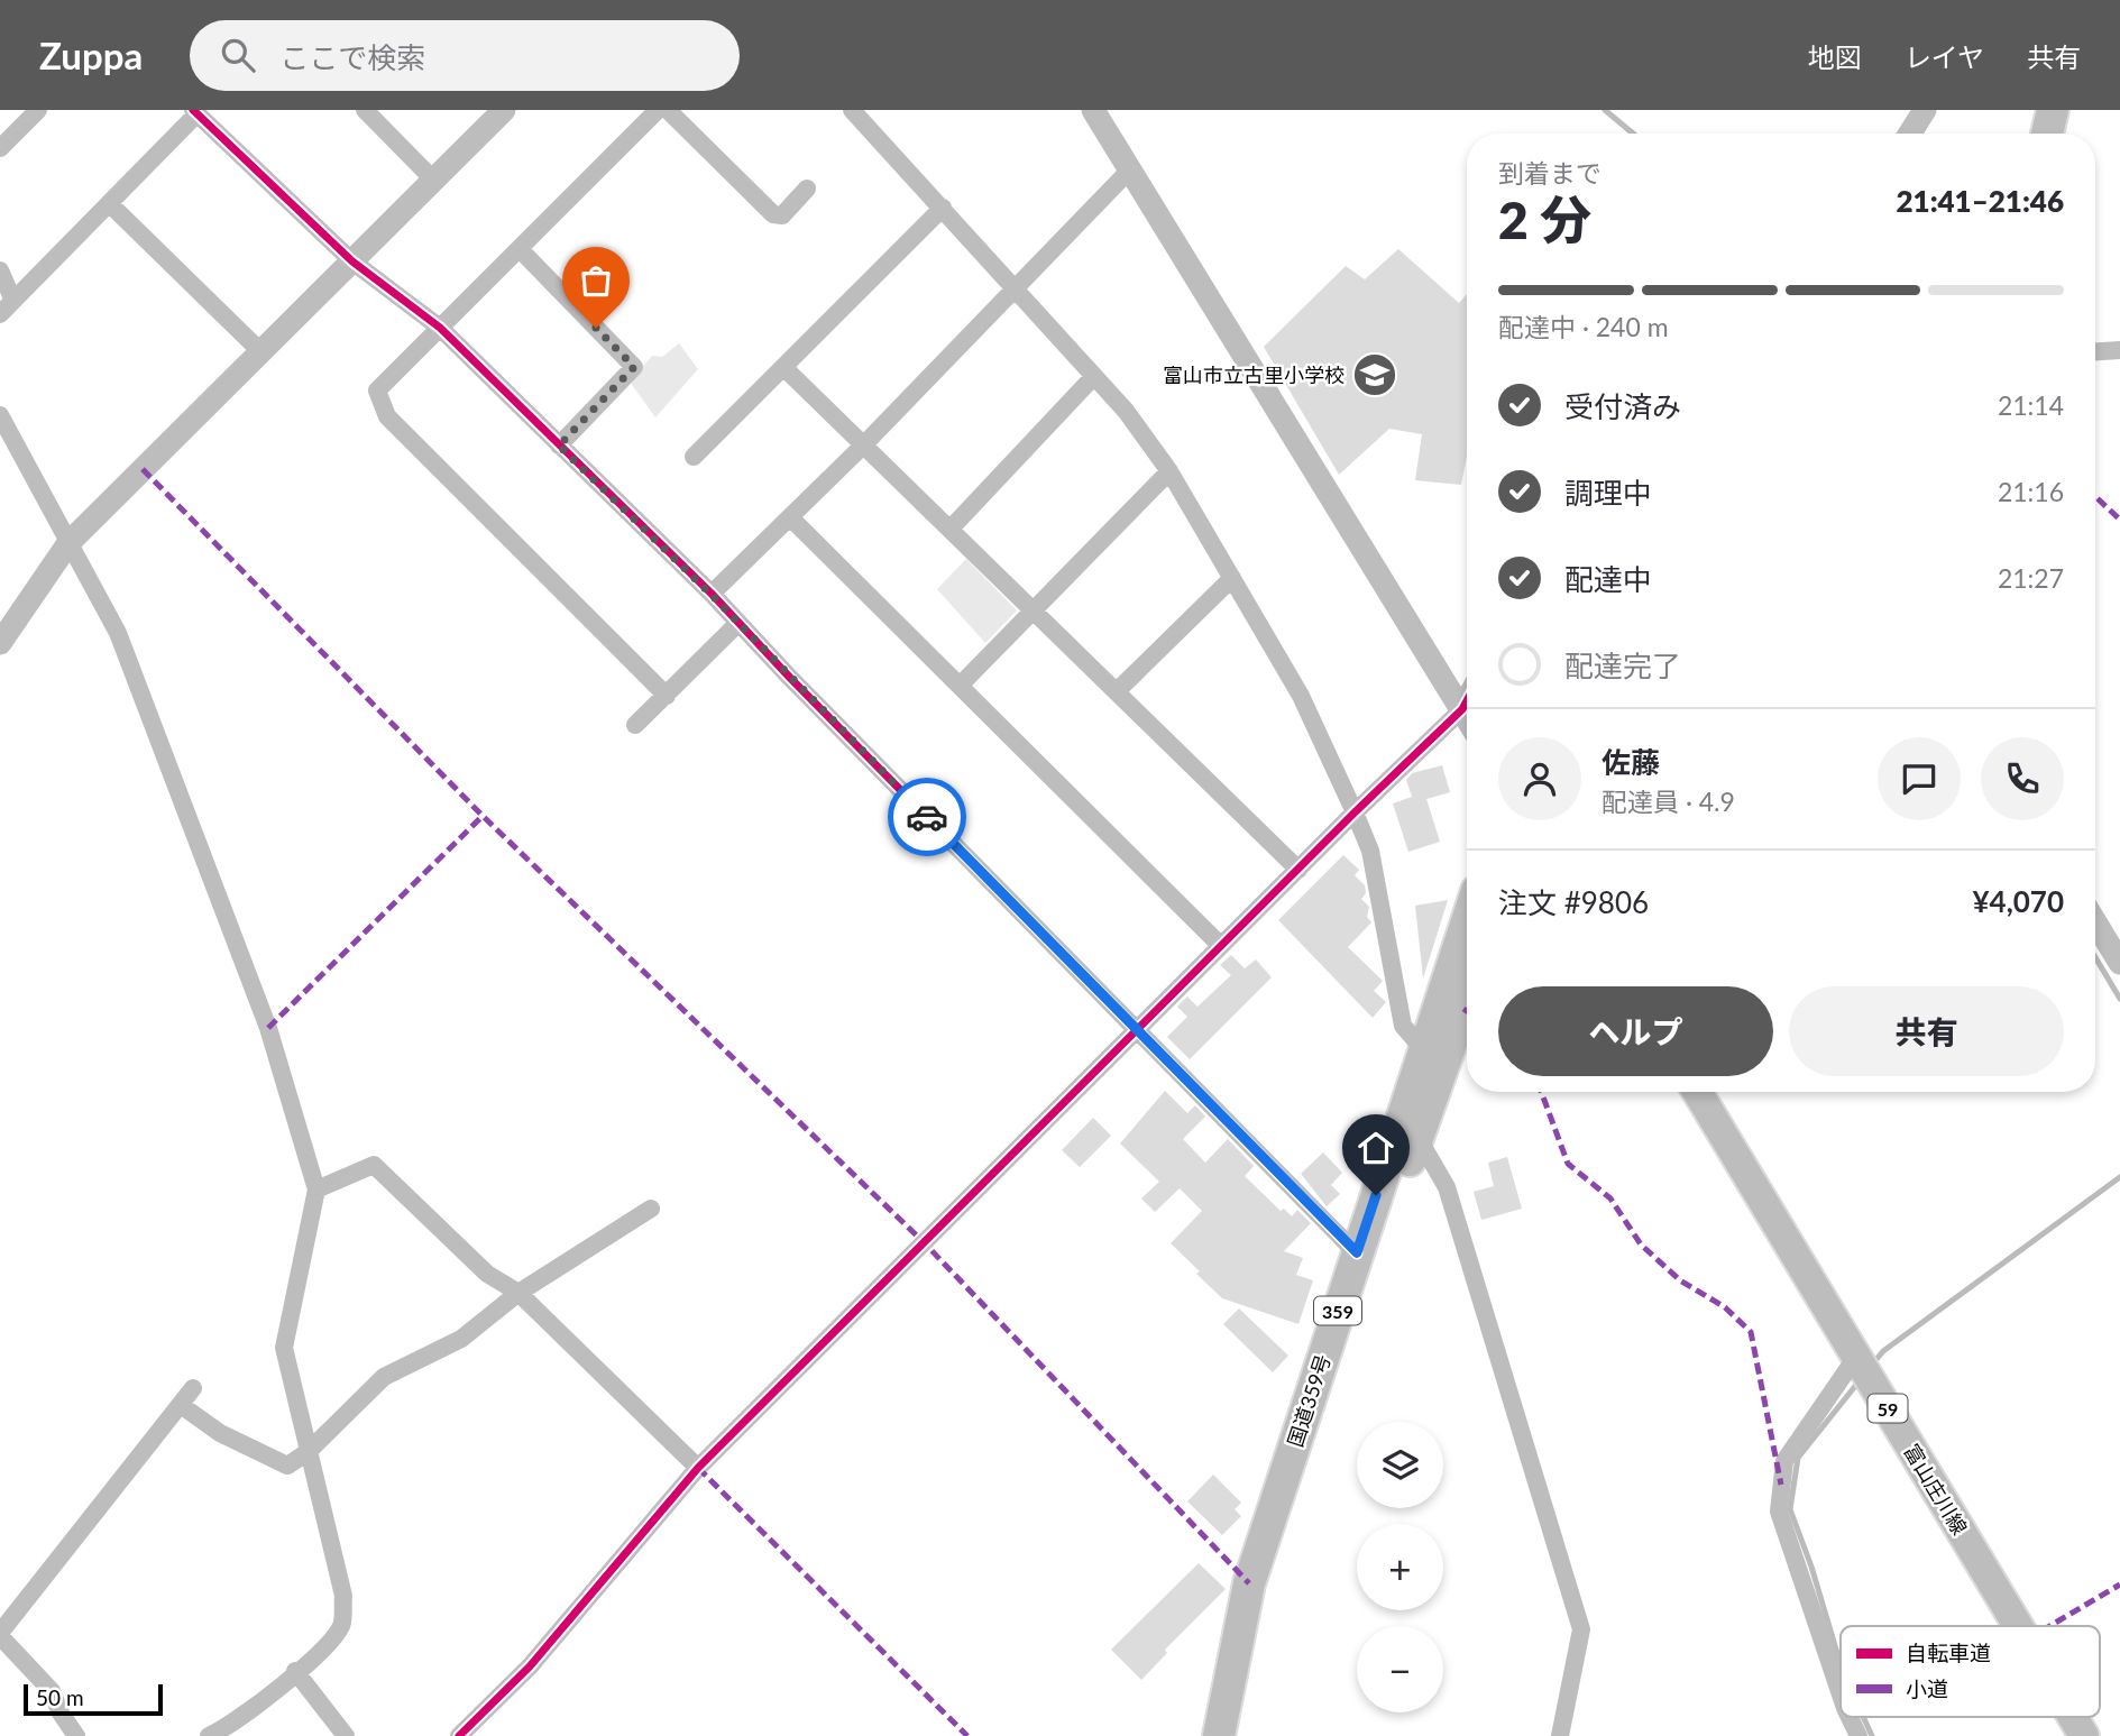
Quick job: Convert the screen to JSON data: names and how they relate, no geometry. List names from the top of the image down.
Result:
{
  "streets": {
    "highway": ["359", "国道359号"],
    "main road": ["59", "富山庄川線"]
  },
  "places": {
    "school or university": ["富山市立古里小学校"]
  },
  "legend": ["自転車道", "小道"],
  "scale_bar": "50 m",
  "page": {
    "header": "Zuppa",
    "search": "ここで検索",
    "nav": ["地図", "レイヤ", "共有"],
    "heading": ["2 分", "到着まで", "21:41–21:46"],
    "panel": [
      "佐藤",
      "配達員 · 4.9",
      "注文 #9806",
      "¥4,070"
    ],
    "bar": "配達中 · 240 m",
    "list": [
      ["受付済み", "21:14"],
      ["調理中", "21:16"],
      ["配達中", "21:27"],
      "配達完了"
    ],
    "buttons": ["ヘルプ", "共有"],
    "map_buttons": ["+", "−"],
    "scale": "50 m"
  }
}
